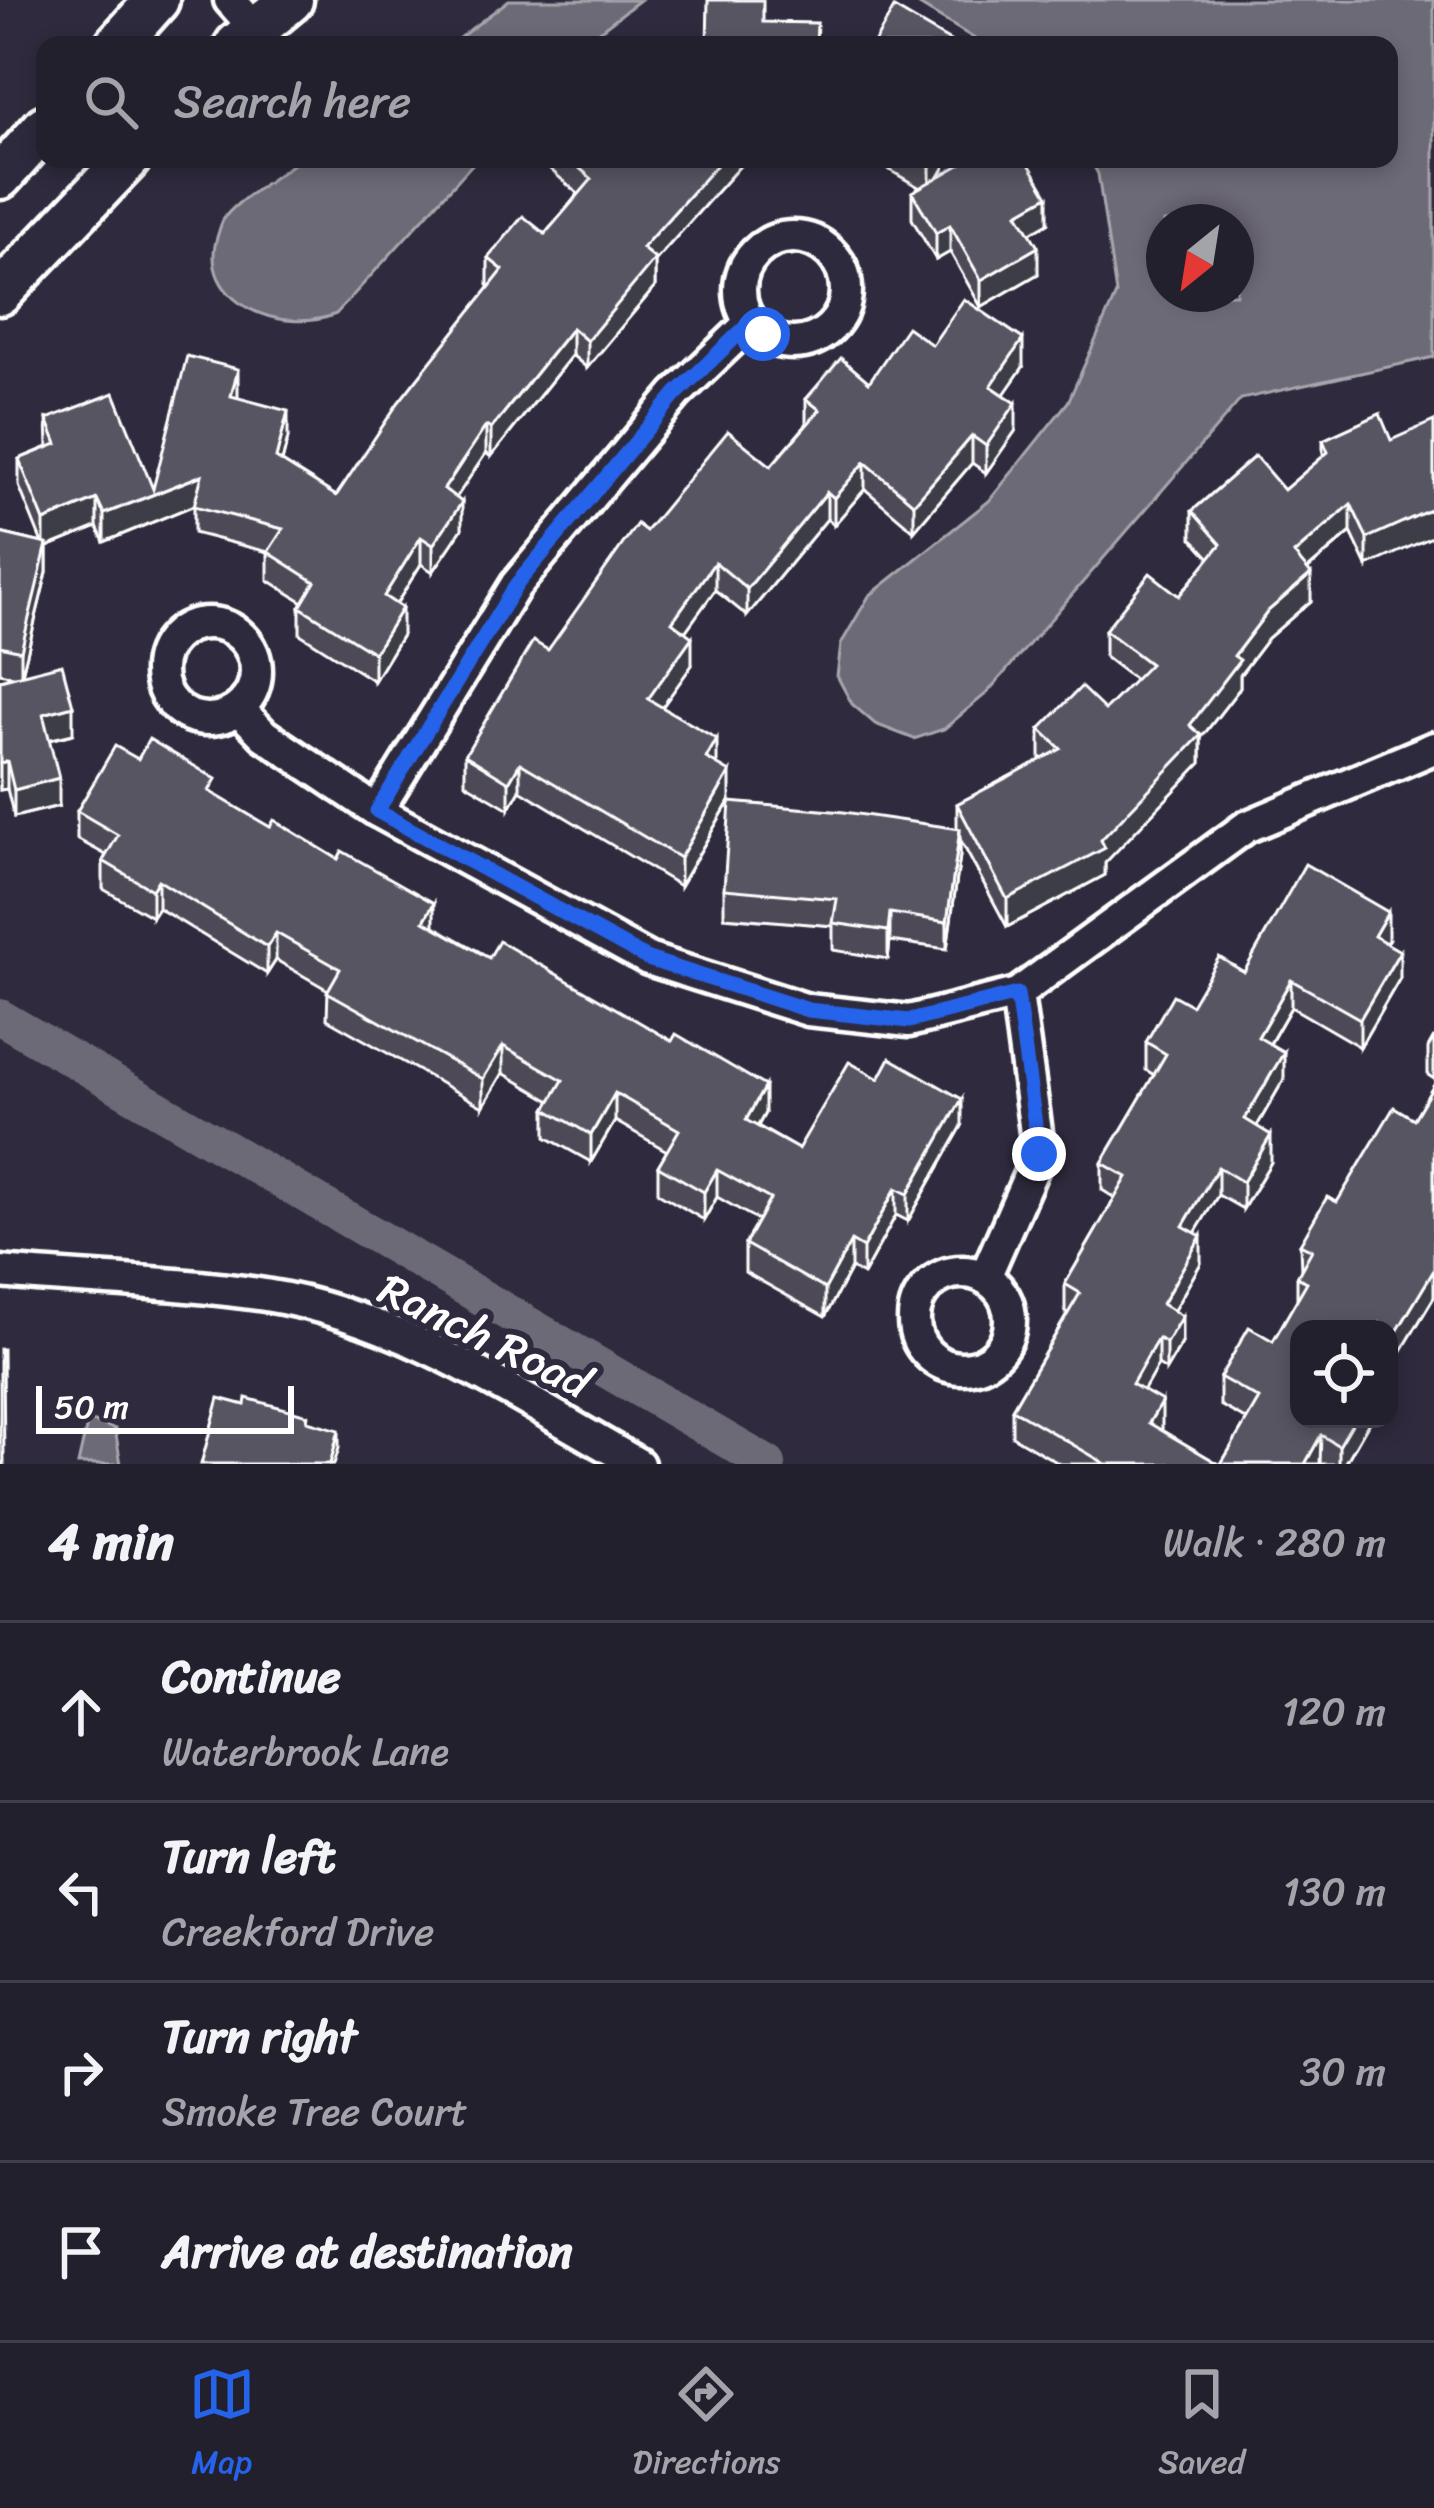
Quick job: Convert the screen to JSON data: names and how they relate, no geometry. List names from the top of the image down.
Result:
{
  "streets": {
    "street": ["Ranch Road"]
  },
  "scale_bar": "50 m",
  "north": "bottom left",
  "page": {
    "search": "Search here",
    "scale": "50 m",
    "heading": ["4 min", "Walk · 280 m"],
    "list": [
      ["Continue", "Waterbrook Lane", "120 m"],
      ["Turn left", "Creekford Drive", "130 m"],
      ["Turn right", "Smoke Tree Court", "30 m"],
      "Arrive at destination"
    ],
    "nav": ["Map", "Directions", "Saved"]
  }
}
